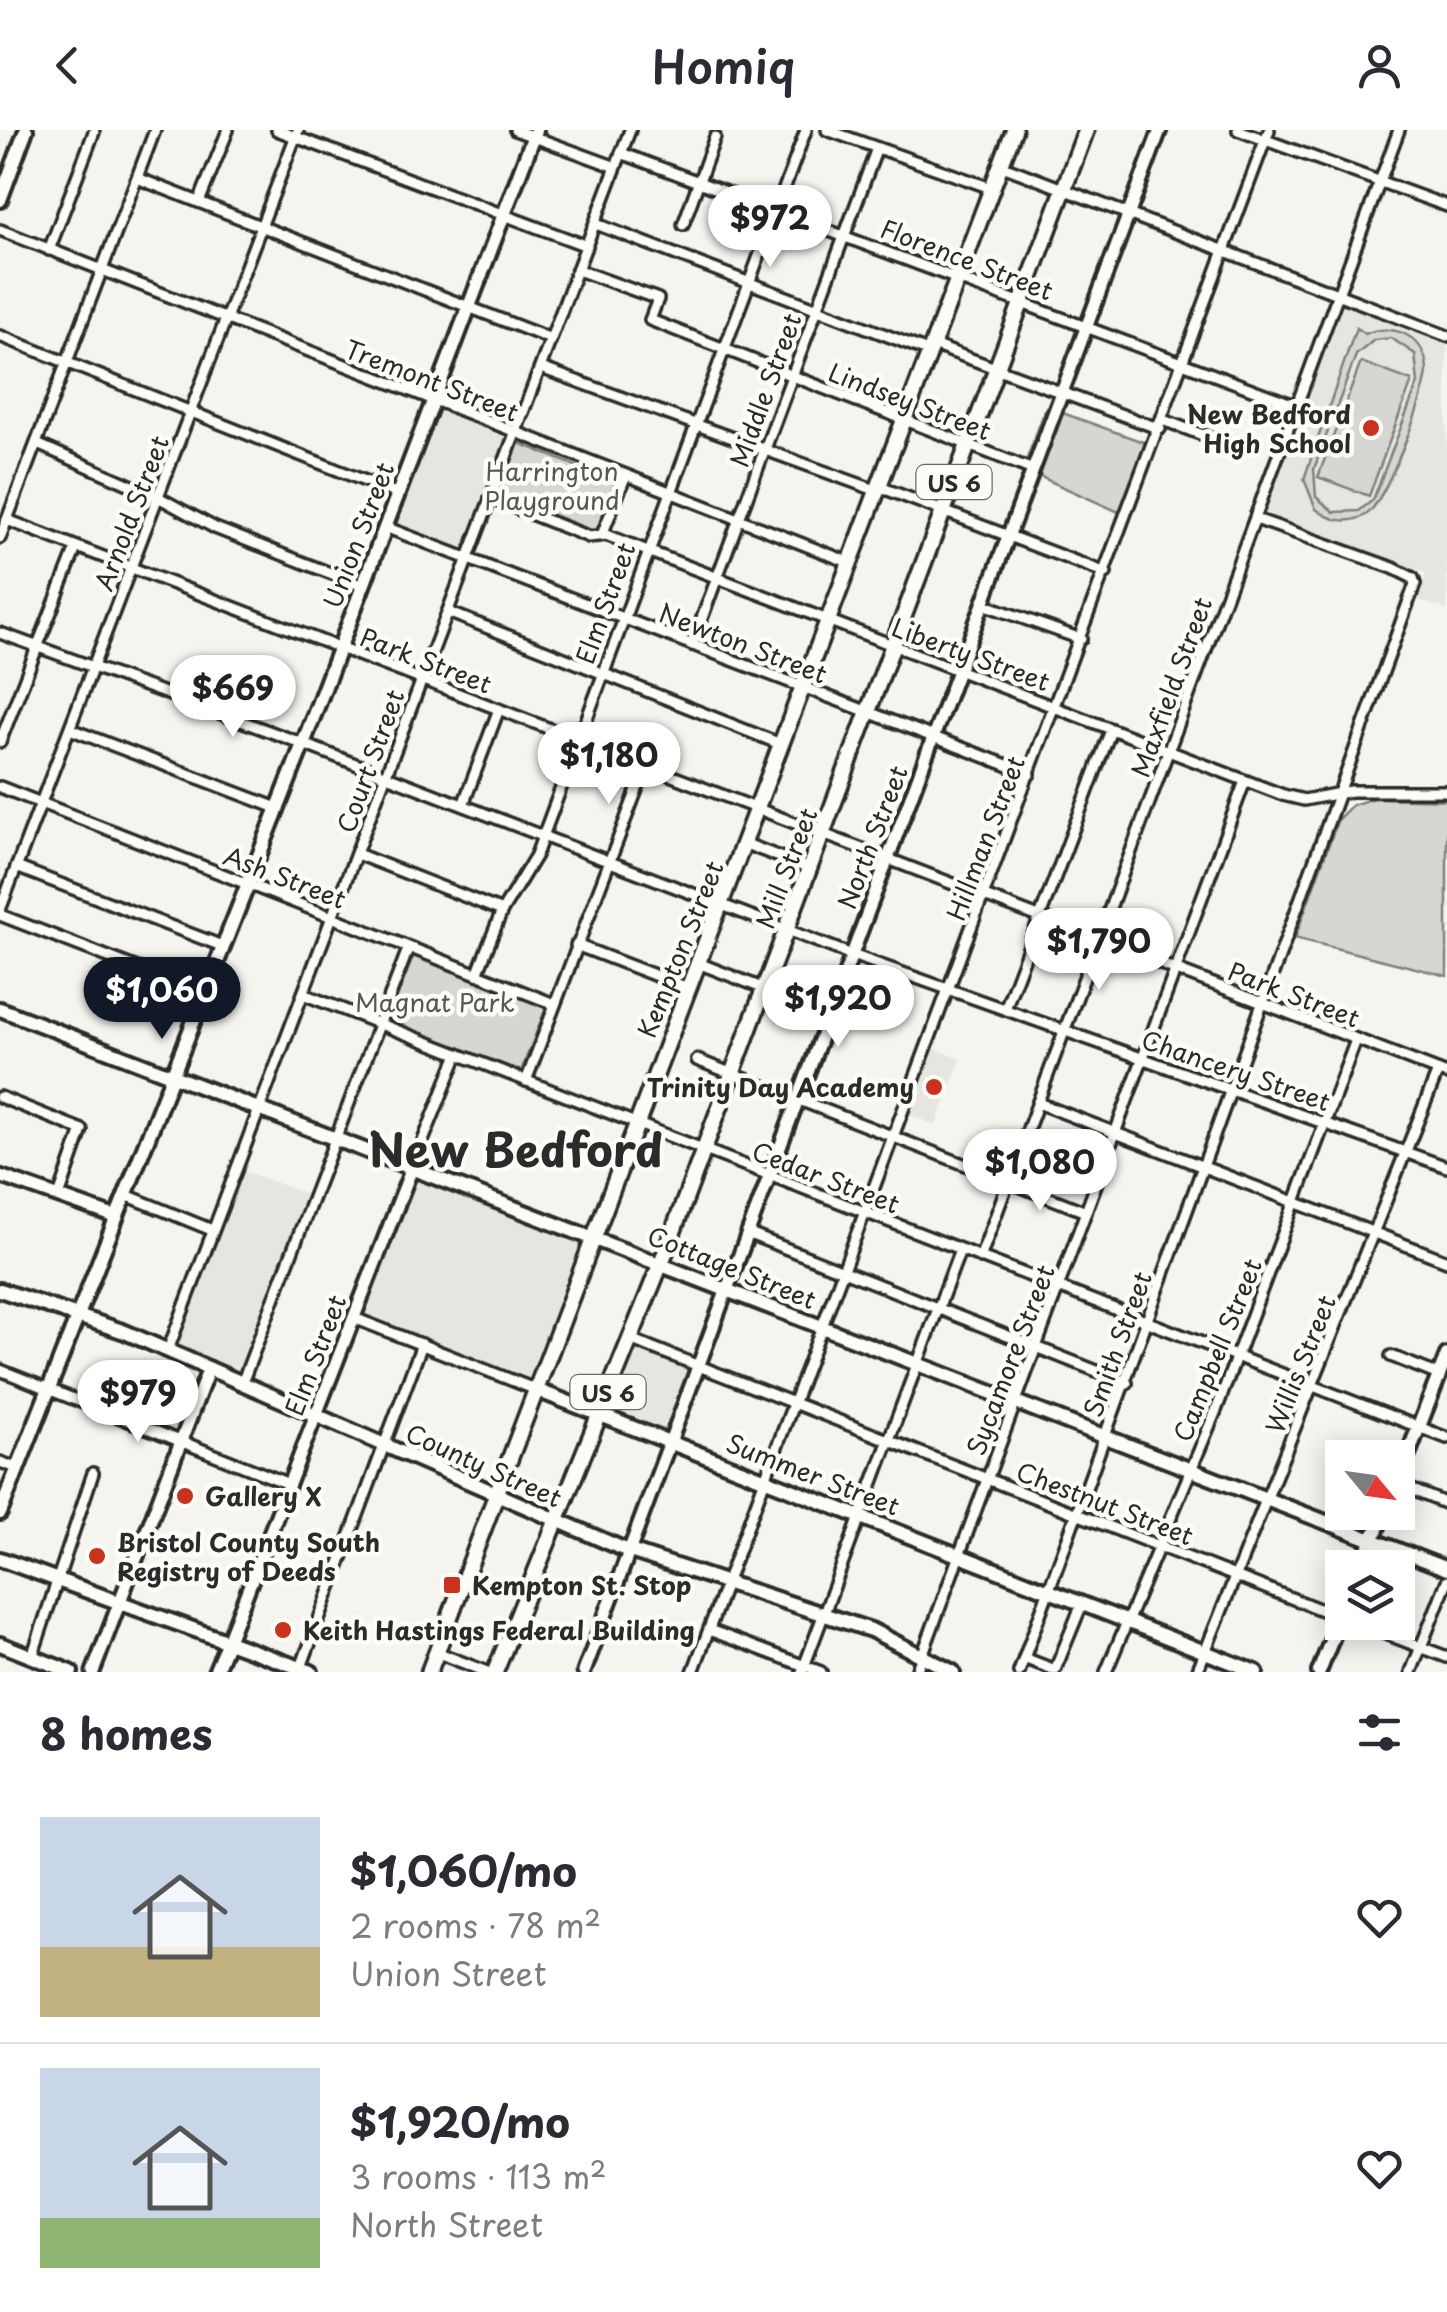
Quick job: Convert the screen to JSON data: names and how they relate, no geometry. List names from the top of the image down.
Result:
{
  "streets": {
    "main road": [
      "US 6",
      "Union Street",
      "Elm Street",
      "Mill Street",
      "Kempton Street",
      "Cottage Street",
      "County Street",
      "Summer Street"
    ],
    "street": [
      "Florence Street",
      "Tremont Street",
      "Middle Street",
      "Lindsey Street",
      "Arnold Street",
      "Newton Street",
      "Liberty Street",
      "Park Street",
      "Maxfield Street",
      "Court Street",
      "North Street",
      "Hillman Street",
      "Ash Street",
      "Chancery Street",
      "Cedar Street",
      "Smith Street",
      "Campbell Street",
      "Sycamore Street",
      "Willis Street",
      "Chestnut Street"
    ]
  },
  "crossings": [
    ["Florence Street", "Middle Street"],
    ["Florence Street", "Elm Street"],
    ["Florence Street", "Maxfield Street"],
    ["Florence Street", "Court Street"],
    ["Florence Street", "North Street"],
    ["Florence Street", "Hillman Street"],
    ["Florence Street", "Mill Street"],
    ["Florence Street", "Kempton Street"],
    ["Tremont Street", "Middle Street"],
    ["Tremont Street", "Arnold Street"],
    ["Tremont Street", "Union Street"],
    ["Tremont Street", "Elm Street"],
    ["Tremont Street", "Court Street"],
    ["Tremont Street", "Kempton Street"],
    ["Middle Street", "Lindsey Street"],
    ["Middle Street", "Newton Street"],
    ["Middle Street", "Liberty Street"],
    ["Lindsey Street", "Elm Street"],
    ["Lindsey Street", "Court Street"],
    ["Lindsey Street", "North Street"],
    ["Lindsey Street", "Mill Street"],
    ["Lindsey Street", "Kempton Street"],
    ["Arnold Street", "Park Street"],
    ["Arnold Street", "Ash Street"],
    ["Arnold Street", "Chancery Street"],
    ["Union Street", "Newton Street"],
    ["Union Street", "Park Street"],
    ["Union Street", "Ash Street"],
    ["Union Street", "Chancery Street"],
    ["Union Street", "Cottage Street"],
    ["Union Street", "County Street"],
    ["Elm Street", "Newton Street"],
    ["Elm Street", "Liberty Street"],
    ["Elm Street", "Park Street"],
    ["Elm Street", "Ash Street"],
    ["Elm Street", "Chancery Street"],
    ["Elm Street", "Cedar Street"],
    ["Elm Street", "Cottage Street"],
    ["Elm Street", "County Street"],
    ["Elm Street", "Summer Street"],
    ["Newton Street", "Court Street"],
    ["Newton Street", "North Street"],
    ["Newton Street", "Hillman Street"],
    ["Newton Street", "Mill Street"],
    ["Newton Street", "Kempton Street"],
    ["Liberty Street", "Maxfield Street"],
    ["Liberty Street", "Court Street"],
    ["Liberty Street", "North Street"],
    ["Liberty Street", "Hillman Street"],
    ["Liberty Street", "Mill Street"],
    ["Liberty Street", "Kempton Street"],
    ["Liberty Street", "Smith Street"],
    ["Liberty Street", "Sycamore Street"],
    ["Park Street", "Maxfield Street"],
    ["Park Street", "Court Street"],
    ["Park Street", "North Street"],
    ["Park Street", "Hillman Street"],
    ["Park Street", "Mill Street"],
    ["Park Street", "Kempton Street"],
    ["Park Street", "Smith Street"],
    ["Park Street", "Campbell Street"],
    ["Park Street", "Sycamore Street"],
    ["Park Street", "Willis Street"],
    ["Maxfield Street", "Chancery Street"],
    ["Maxfield Street", "Cedar Street"],
    ["Maxfield Street", "Smith Street"],
    ["Court Street", "Ash Street"],
    ["Court Street", "Chancery Street"],
    ["Court Street", "Cedar Street"],
    ["Court Street", "Cottage Street"],
    ["Court Street", "County Street"],
    ["North Street", "Chancery Street"],
    ["North Street", "Cedar Street"],
    ["North Street", "Cottage Street"],
    ["North Street", "County Street"],
    ["North Street", "Summer Street"],
    ["North Street", "Chestnut Street"],
    ["Hillman Street", "Chancery Street"],
    ["Hillman Street", "Cedar Street"],
    ["Hillman Street", "Cottage Street"],
    ["Hillman Street", "County Street"],
    ["Hillman Street", "Summer Street"],
    ["Hillman Street", "Chestnut Street"],
    ["Mill Street", "Chancery Street"],
    ["Mill Street", "Cedar Street"],
    ["Mill Street", "Cottage Street"],
    ["Mill Street", "County Street"],
    ["Mill Street", "Summer Street"],
    ["Mill Street", "Chestnut Street"],
    ["Kempton Street", "Chancery Street"],
    ["Kempton Street", "Cedar Street"],
    ["Kempton Street", "Cottage Street"],
    ["Kempton Street", "County Street"],
    ["Kempton Street", "Summer Street"],
    ["Chancery Street", "Smith Street"],
    ["Chancery Street", "Campbell Street"],
    ["Chancery Street", "Sycamore Street"],
    ["Chancery Street", "Willis Street"],
    ["Cedar Street", "Smith Street"],
    ["Cedar Street", "Campbell Street"],
    ["Cedar Street", "Sycamore Street"],
    ["Cedar Street", "Willis Street"],
    ["Cottage Street", "Smith Street"],
    ["Cottage Street", "Campbell Street"],
    ["Cottage Street", "Sycamore Street"],
    ["Cottage Street", "Willis Street"],
    ["Smith Street", "Summer Street"],
    ["Smith Street", "Chestnut Street"],
    ["Campbell Street", "Summer Street"],
    ["Campbell Street", "Chestnut Street"],
    ["Sycamore Street", "County Street"],
    ["Sycamore Street", "Summer Street"],
    ["Sycamore Street", "Chestnut Street"],
    ["Willis Street", "Summer Street"],
    ["Willis Street", "Chestnut Street"]
  ],
  "districts": ["New Bedford"],
  "parks": ["Harrington Playground", "Magnat Park"],
  "places": {
    "other": [
      "New Bedford High School",
      "Trinity Day Academy",
      "Gallery X",
      "Bristol County South Registry of Deeds",
      "Keith Hastings Federal Building"
    ],
    "transit": ["Kempton St. Stop"]
  },
  "north": "bottom right",
  "page": {
    "header": "Homiq",
    "price": [
      "$972",
      "$669",
      "$1,180",
      "$1,790",
      "$1,060",
      "$1,920",
      "$1,080",
      "$979"
    ],
    "heading": "8 homes",
    "list": [
      {
        "name": "$1,060/mo",
        "note": "2 rooms · 78 m² · Union Street"
      },
      {
        "name": "$1,920/mo",
        "note": "3 rooms · 113 m² · North Street"
      }
    ]
  }
}
